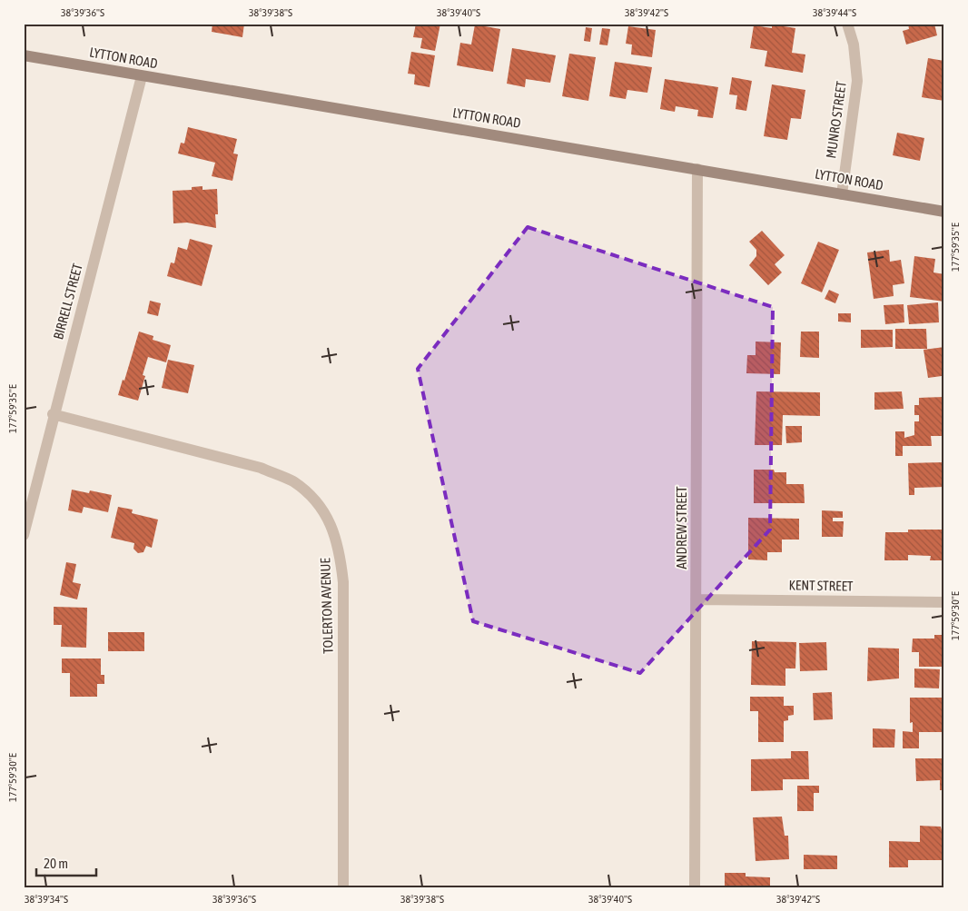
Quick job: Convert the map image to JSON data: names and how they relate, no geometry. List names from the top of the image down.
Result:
{
  "streets": {
    "main road": ["LYTTON ROAD"],
    "street": [
      "MUNRO STREET",
      "BIRRELL STREET",
      "ANDREW STREET",
      "KENT STREET",
      "TOLERTON AVENUE"
    ]
  },
  "crossings": [
    ["LYTTON ROAD", "MUNRO STREET"],
    ["LYTTON ROAD", "BIRRELL STREET"],
    ["LYTTON ROAD", "ANDREW STREET"],
    ["BIRRELL STREET", "TOLERTON AVENUE"],
    ["ANDREW STREET", "KENT STREET"]
  ],
  "scale_bar": "20 m",
  "coordinates": [
    "38°39'36\"S",
    "38°39'38\"S",
    "38°39'40\"S",
    "38°39'42\"S",
    "38°39'44\"S",
    "177°59'35\"E",
    "177°59'30\"E",
    "38°39'34\"S"
  ]
}
